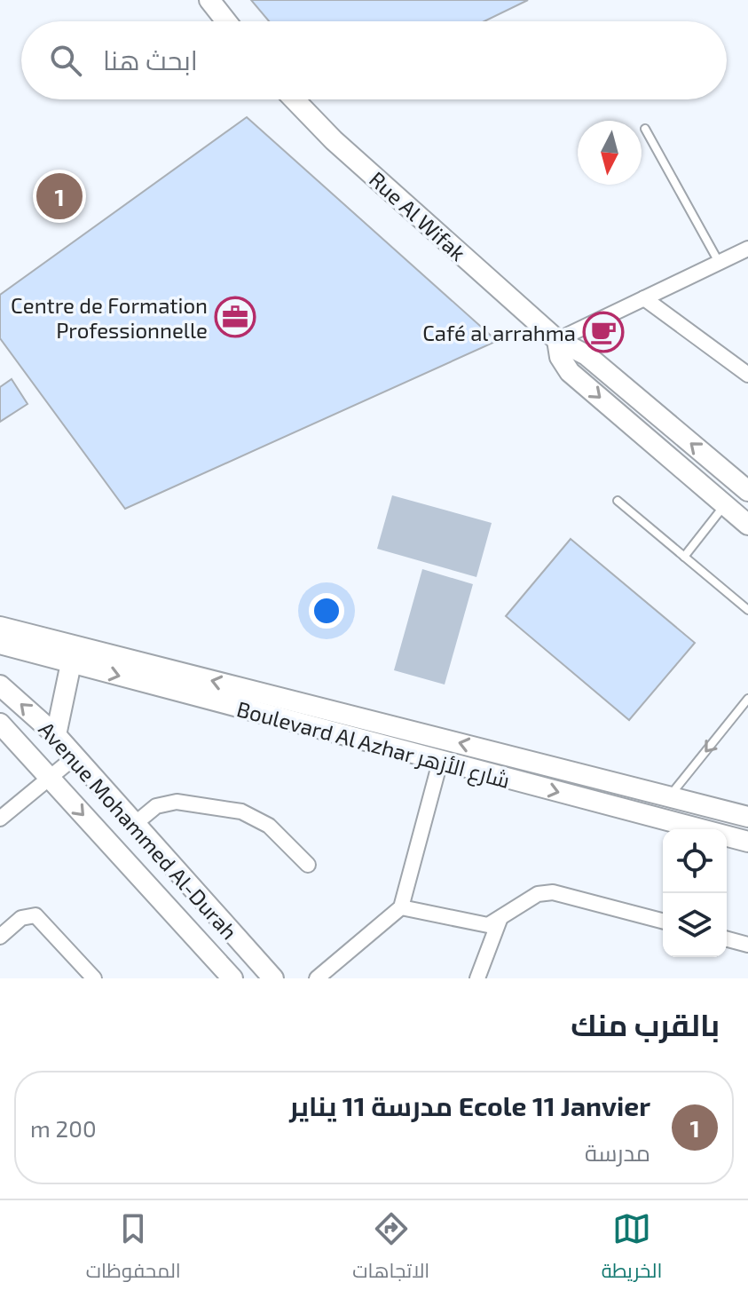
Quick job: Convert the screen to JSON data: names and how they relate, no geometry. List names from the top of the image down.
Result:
{
  "streets": {
    "street": ["Rue Al Wifak", "Boulevard Al Azhar شارع الأزهر", "Avenue Mohammed Al-Durah"]
  },
  "places": {
    "office": ["Centre de Formation Professionnelle"],
    "cafe": ["Café al arrahma"]
  },
  "north": "bottom",
  "page": {
    "search": "ابحث هنا",
    "pins": "1",
    "heading": "بالقرب منك",
    "list": [
      {
        "mark": "1",
        "name": "Ecole 11 Janvier مدرسة 11 يناير",
        "note": "مدرسة",
        "value": "200 m"
      }
    ],
    "nav": ["الخريطة", "الاتجاهات", "المحفوظات"]
  }
}
